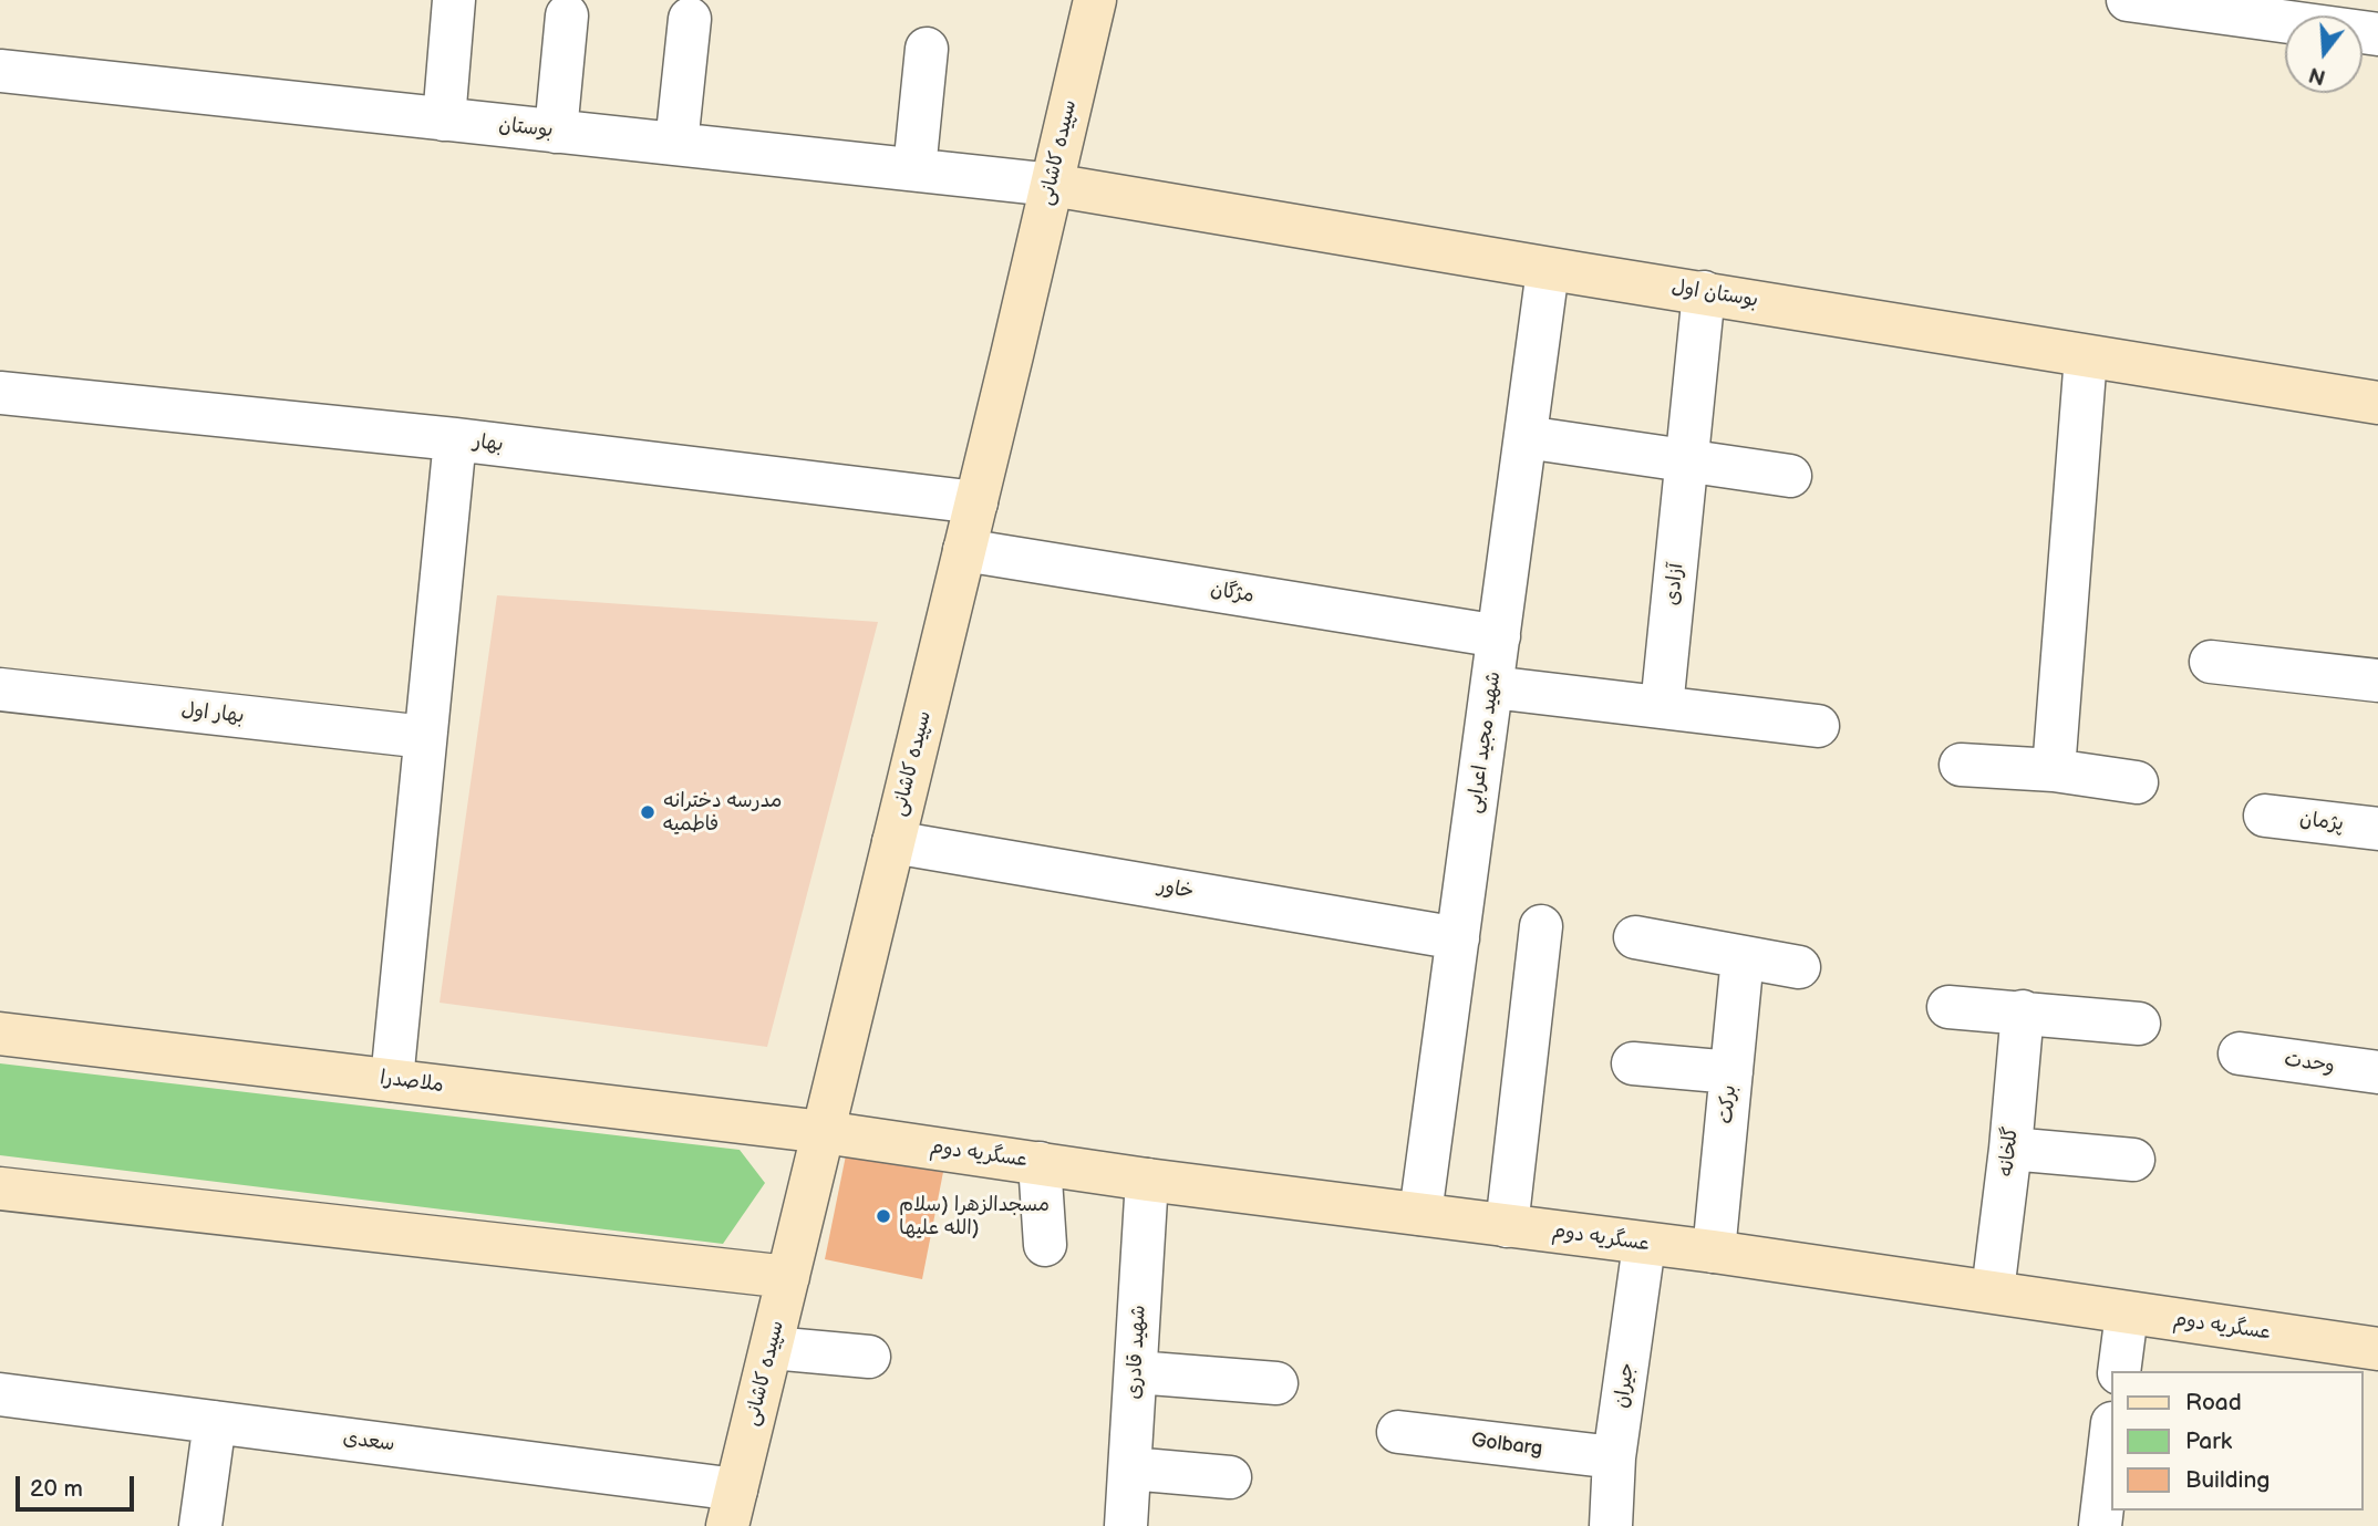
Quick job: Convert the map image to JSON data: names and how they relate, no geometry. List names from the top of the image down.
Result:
{
  "streets": {
    "street": [
      "بوستان",
      "سپیده کاشانی",
      "بوستان اول",
      "بهار",
      "آزادی",
      "مژگان",
      "بهار اول",
      "شهید مجید اعرابی",
      "پژمان",
      "خاور",
      "وحدت",
      "ملاصدرا",
      "برکت",
      "گلخانه",
      "عسگریه دوم",
      "شهید قادری",
      "جیران",
      "سعدی",
      "Golbarg"
    ]
  },
  "crossings": [
    ["بوستان", "سپیده کاشانی"],
    ["بوستان", "بوستان اول"],
    ["سپیده کاشانی", "بوستان اول"],
    ["سپیده کاشانی", "بهار"],
    ["سپیده کاشانی", "مژگان"],
    ["سپیده کاشانی", "خاور"],
    ["سپیده کاشانی", "ملاصدرا"],
    ["سپیده کاشانی", "عسگریه دوم"],
    ["سپیده کاشانی", "سعدی"],
    ["بوستان اول", "آزادی"],
    ["بوستان اول", "شهید مجید اعرابی"],
    ["مژگان", "شهید مجید اعرابی"],
    ["شهید مجید اعرابی", "خاور"],
    ["شهید مجید اعرابی", "عسگریه دوم"],
    ["ملاصدرا", "عسگریه دوم"],
    ["برکت", "عسگریه دوم"],
    ["گلخانه", "عسگریه دوم"],
    ["عسگریه دوم", "شهید قادری"],
    ["عسگریه دوم", "جیران"],
    ["جیران", "Golbarg"]
  ],
  "places": ["مدرسه دخترانه فاطمیه", "مسجدالزهرا (سلام الله علیها)"],
  "legend": ["Road", "Park", "Building"],
  "scale_bar": "20 m",
  "north": "bottom"
}
